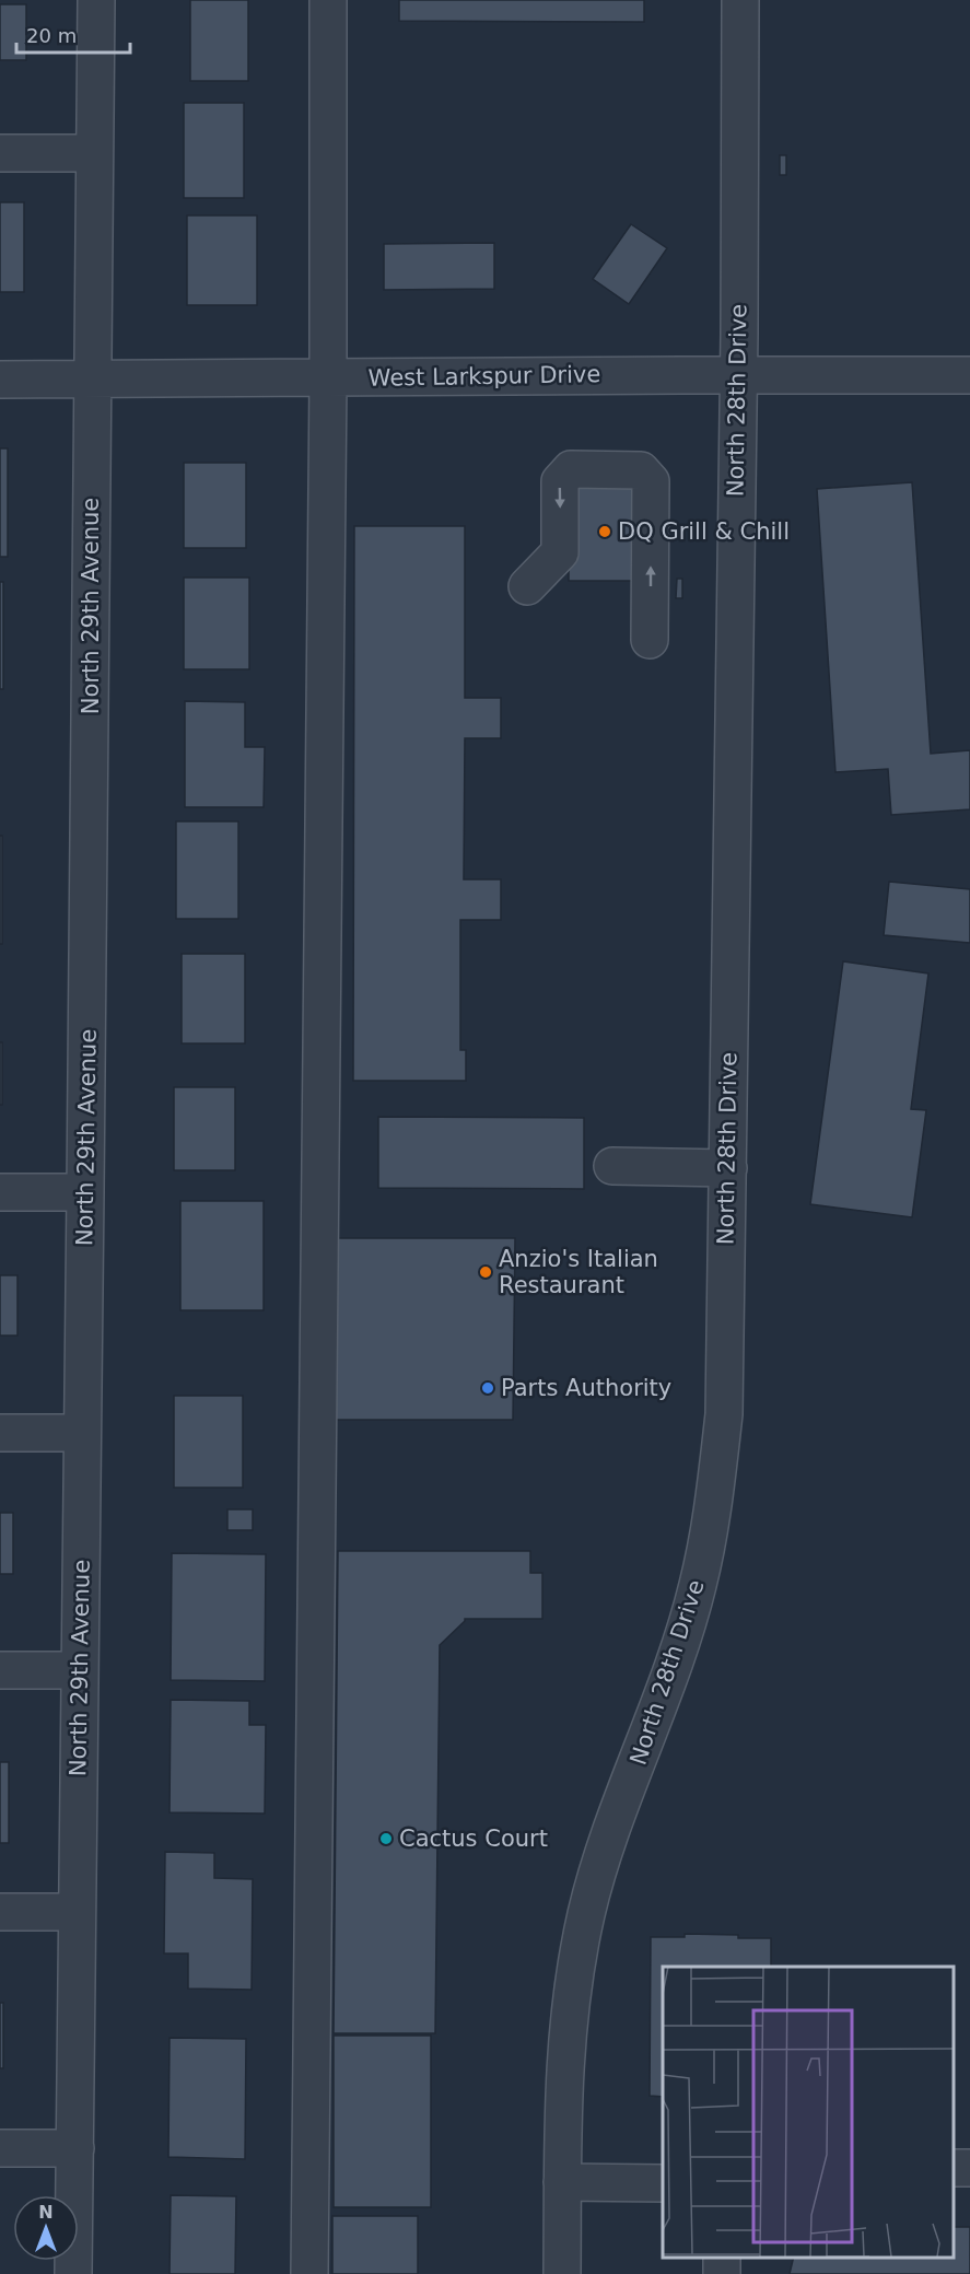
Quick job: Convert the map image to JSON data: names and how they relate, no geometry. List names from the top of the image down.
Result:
{
  "streets": {
    "street": ["West Larkspur Drive", "North 28th Drive", "North 29th Avenue"]
  },
  "crossings": [
    ["West Larkspur Drive", "North 28th Drive"],
    ["West Larkspur Drive", "North 29th Avenue"]
  ],
  "places": [
    "DQ Grill & Chill",
    "Anzio's Italian Restaurant",
    "Parts Authority",
    "Cactus Court"
  ],
  "scale_bar": "20 m",
  "north": "top"
}
